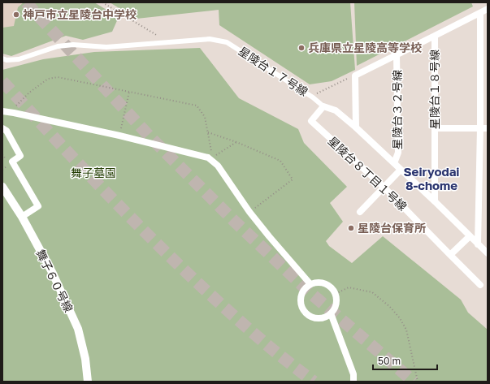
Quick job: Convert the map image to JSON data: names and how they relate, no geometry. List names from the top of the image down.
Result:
{
  "streets": {
    "street": [
      "星陵台１７号線",
      "星陵台１８号線",
      "星陵台３２号線",
      "星陵台８丁目１号線",
      "舞子６０号線"
    ]
  },
  "crossings": [
    ["星陵台１７号線", "星陵台１８号線"],
    ["星陵台１７号線", "星陵台３２号線"],
    ["星陵台１７号線", "星陵台８丁目１号線"]
  ],
  "districts": ["Seiryodai 8-chome"],
  "parks": ["舞子墓園"],
  "places": ["神戸市立星陵台中学校", "兵庫県立星陵高等学校", "星陵台保育所"],
  "scale_bar": "50 m"
}
